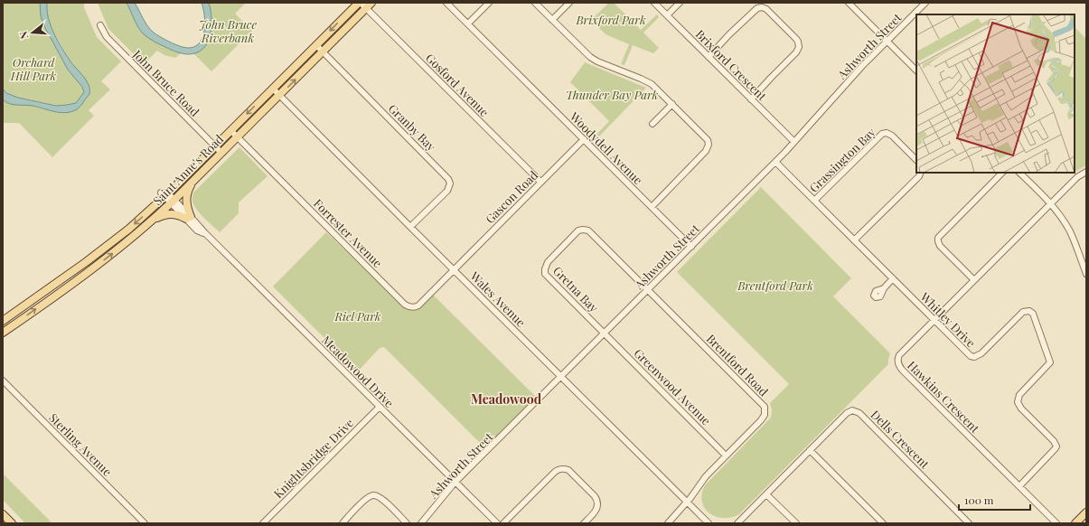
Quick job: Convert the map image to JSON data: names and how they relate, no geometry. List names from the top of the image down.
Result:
{
  "streets": {
    "main road": ["Saint Anne's Road"],
    "street": [
      "Ashworth Street",
      "Brixford Crescent",
      "John Bruce Road",
      "Gosford Avenue",
      "Granby Bay",
      "Woodydell Avenue",
      "Grassington Bay",
      "Gascon Road",
      "Forrester Avenue",
      "Gretna Bay",
      "Wales Avenue",
      "Whitley Drive",
      "Brentford Road",
      "Meadowood Drive",
      "Greenwood Avenue",
      "Hawkins Crescent",
      "Dells Crescent",
      "Sterling Avenue",
      "Knightsbridge Drive"
    ]
  },
  "crossings": [
    ["Ashworth Street", "Brixford Crescent"],
    ["Ashworth Street", "Woodydell Avenue"],
    ["Ashworth Street", "Gretna Bay"],
    ["Ashworth Street", "Wales Avenue"],
    ["Ashworth Street", "Whitley Drive"],
    ["Ashworth Street", "Brentford Road"],
    ["Ashworth Street", "Meadowood Drive"],
    ["Ashworth Street", "Greenwood Avenue"],
    ["John Bruce Road", "Saint Anne's Road"],
    ["Gosford Avenue", "Saint Anne's Road"],
    ["Gosford Avenue", "Gascon Road"],
    ["Granby Bay", "Saint Anne's Road"],
    ["Granby Bay", "Wales Avenue"],
    ["Woodydell Avenue", "Gascon Road"],
    ["Grassington Bay", "Whitley Drive"],
    ["Saint Anne's Road", "Forrester Avenue"],
    ["Saint Anne's Road", "Wales Avenue"],
    ["Saint Anne's Road", "Meadowood Drive"],
    ["Gascon Road", "Forrester Avenue"],
    ["Gascon Road", "Wales Avenue"],
    ["Forrester Avenue", "Wales Avenue"],
    ["Gretna Bay", "Brentford Road"],
    ["Gretna Bay", "Greenwood Avenue"],
    ["Wales Avenue", "Brentford Road"],
    ["Whitley Drive", "Hawkins Crescent"],
    ["Brentford Road", "Greenwood Avenue"],
    ["Meadowood Drive", "Knightsbridge Drive"]
  ],
  "districts": ["Meadowood"],
  "parks": [
    "Brixford Park",
    "John Bruce Riverbank",
    "Orchard Hill Park",
    "Thunder Bay Park",
    "Brentford Park",
    "Riel Park"
  ],
  "scale_bar": "100 m",
  "north": "left"
}
